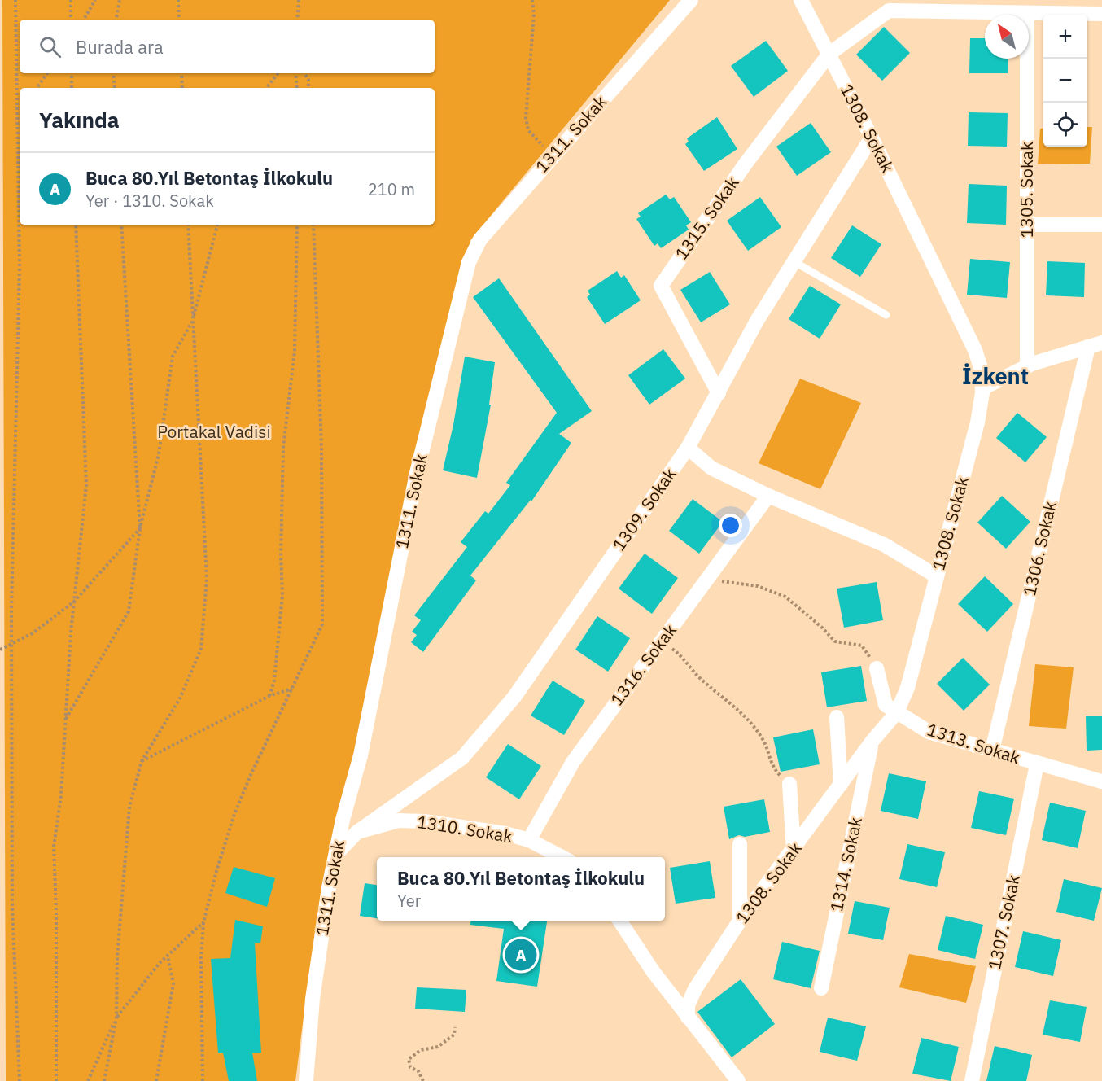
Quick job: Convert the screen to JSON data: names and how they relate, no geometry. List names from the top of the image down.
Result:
{
  "streets": {
    "street": [
      "1308. Sokak",
      "1311. Sokak",
      "1305. Sokak",
      "1315. Sokak",
      "1309. Sokak",
      "1306. Sokak",
      "1316. Sokak",
      "1313. Sokak",
      "1310. Sokak",
      "1314. Sokak",
      "1307. Sokak"
    ]
  },
  "crossings": [
    ["1308. Sokak", "1315. Sokak"],
    ["1308. Sokak", "1309. Sokak"],
    ["1308. Sokak", "1313. Sokak"],
    ["1308. Sokak", "1314. Sokak"],
    ["1315. Sokak", "1309. Sokak"],
    ["1309. Sokak", "1310. Sokak"],
    ["1306. Sokak", "1313. Sokak"],
    ["1316. Sokak", "1310. Sokak"],
    ["1313. Sokak", "1307. Sokak"]
  ],
  "districts": ["İzkent"],
  "parks": ["Portakal Vadisi"],
  "north": "top left",
  "page": {
    "map_buttons": ["+", "−"],
    "search": "Burada ara",
    "heading": "Yakında",
    "list": [
      {
        "mark": "A",
        "name": "Buca 80.Yıl Betontaş İlkokulu",
        "note": "Yer · 1310. Sokak",
        "value": "210 m"
      }
    ],
    "popup": ["Buca 80.Yıl Betontaş İlkokulu", "Yer"],
    "pins": "A"
  }
}
